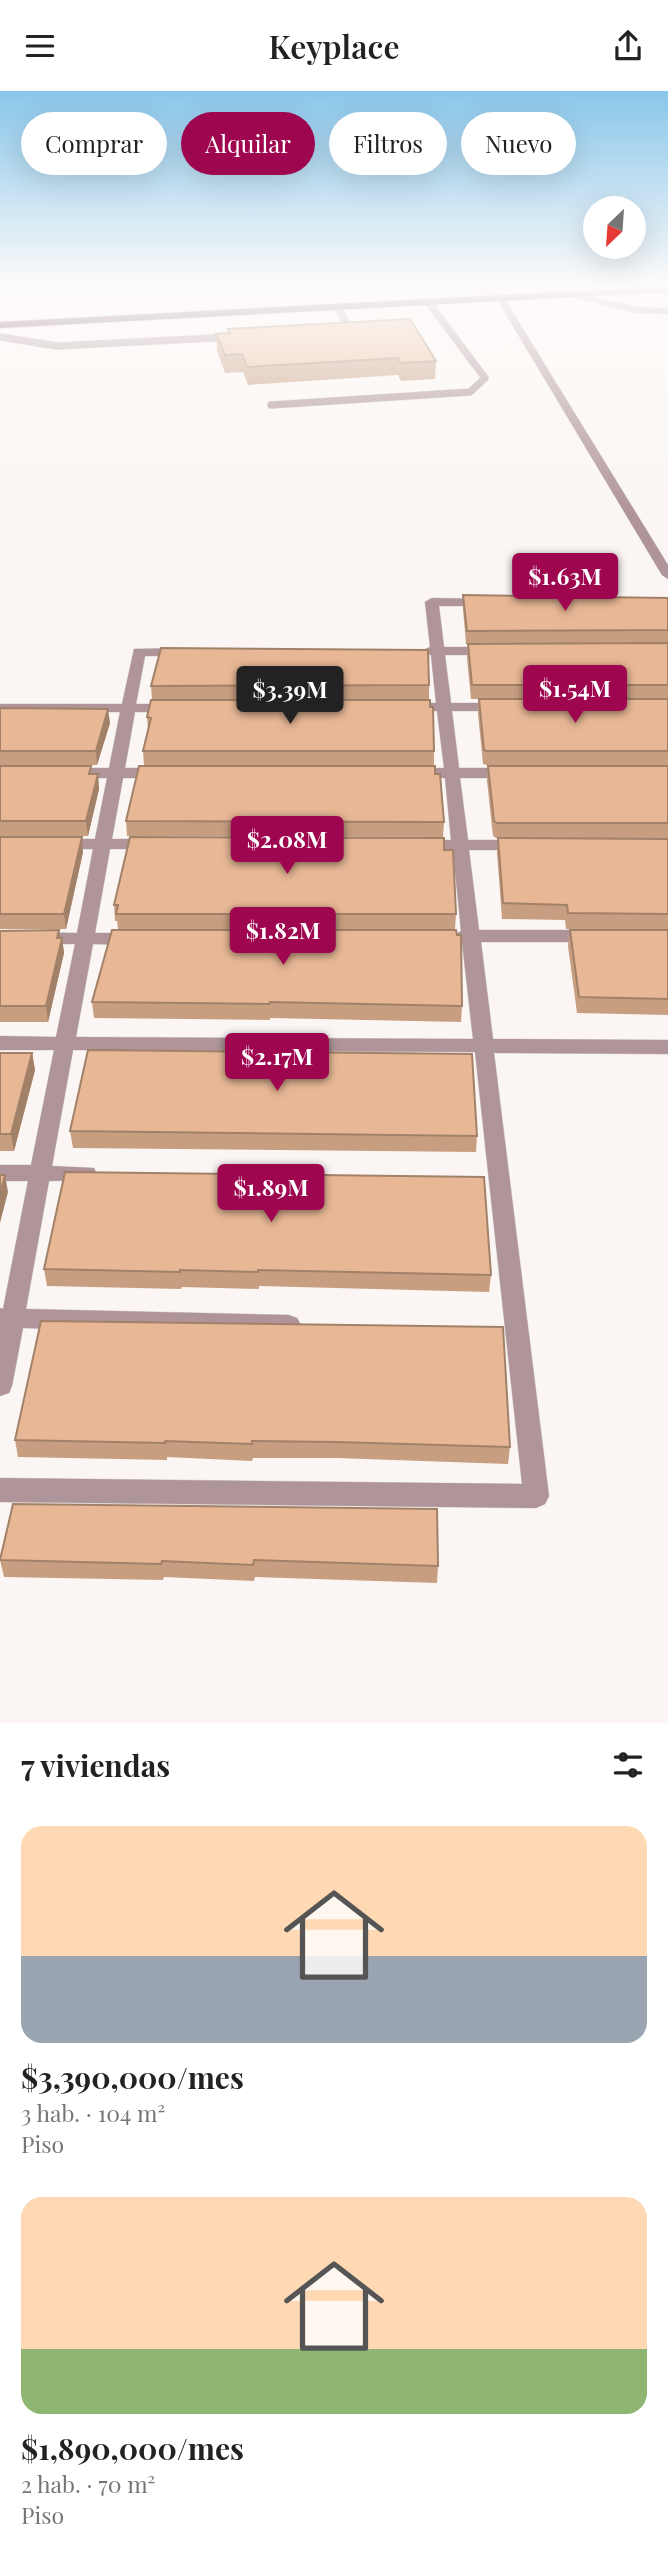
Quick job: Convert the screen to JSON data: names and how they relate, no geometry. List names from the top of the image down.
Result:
{
  "north": "bottom left",
  "page": {
    "header": "Keyplace",
    "chip": [
      "Comprar",
      "Alquilar",
      "Filtros",
      "Nuevo"
    ],
    "price": [
      "$1.63M",
      "$1.54M",
      "$3.39M",
      "$2.08M",
      "$1.82M",
      "$2.17M",
      "$1.89M"
    ],
    "heading": "7 viviendas",
    "list": [
      {
        "name": "$3,390,000/mes",
        "note": "3 hab. · 104 m² · Piso"
      },
      {
        "name": "$1,890,000/mes",
        "note": "2 hab. · 70 m² · Piso"
      }
    ]
  }
}
